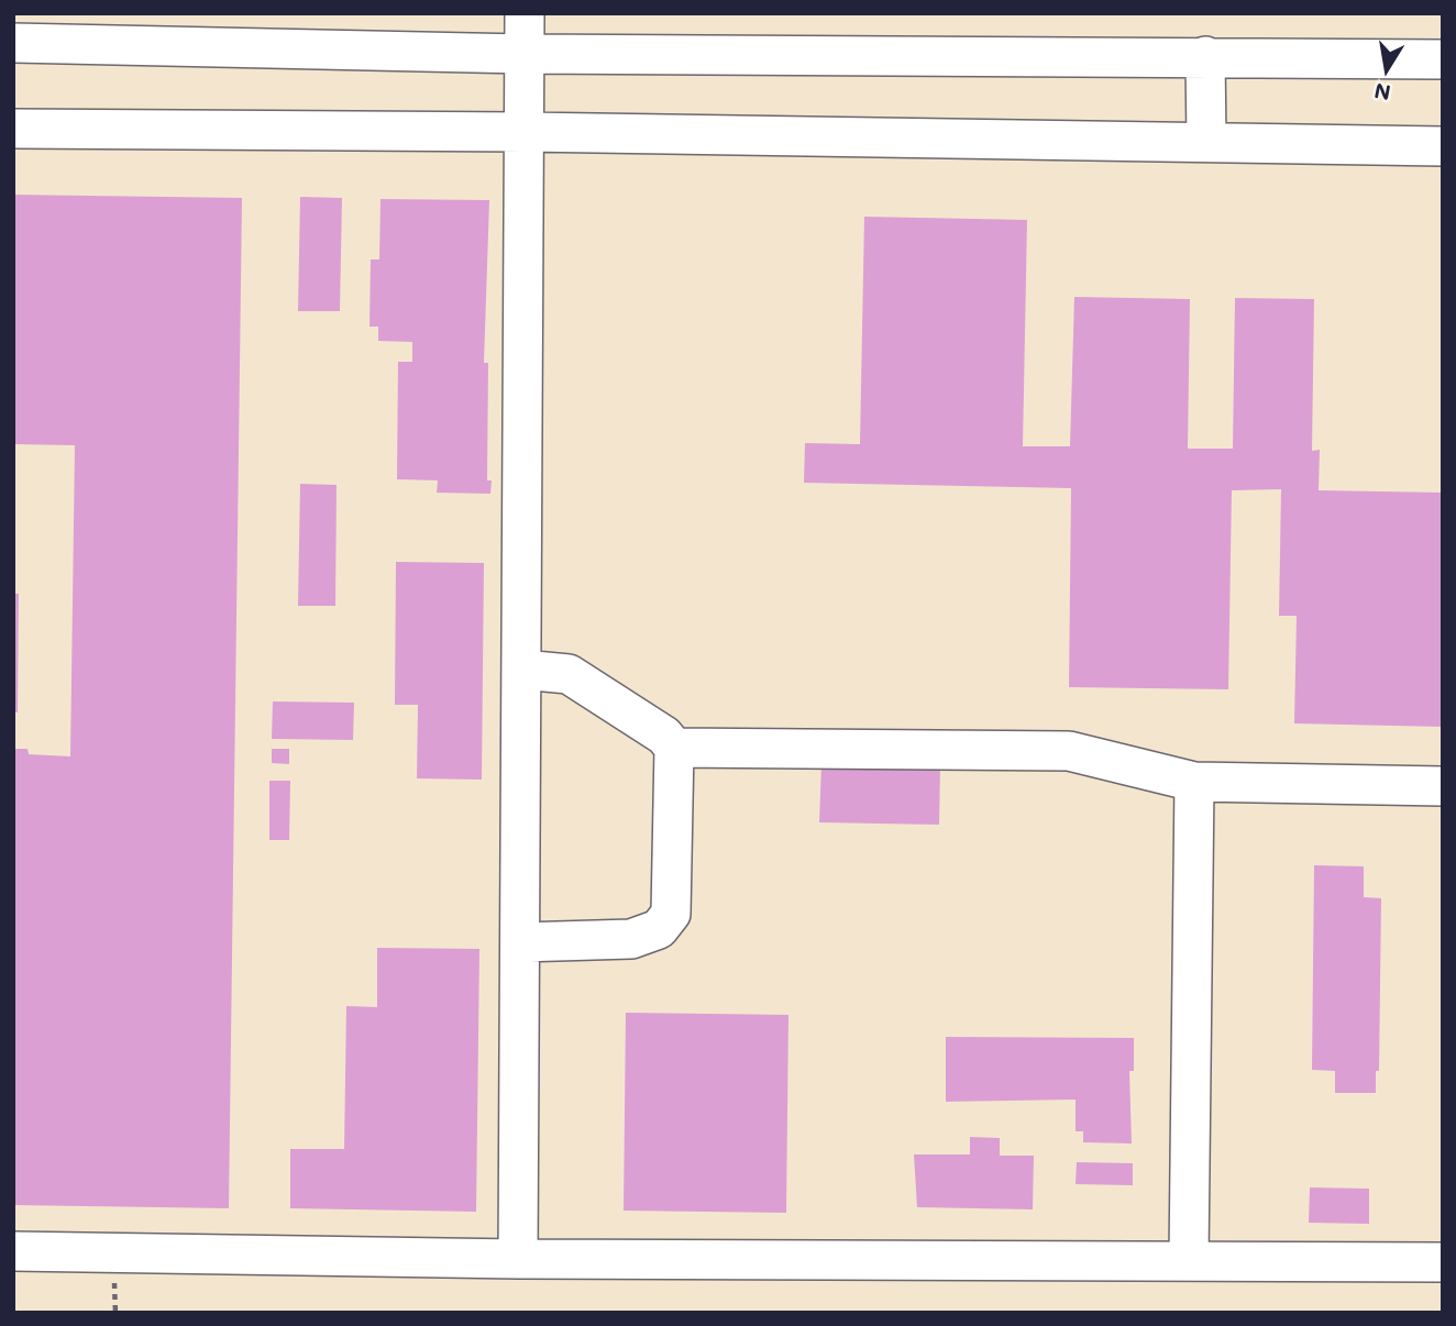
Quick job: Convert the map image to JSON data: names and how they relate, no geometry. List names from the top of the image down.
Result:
{
  "north": "bottom"
}
